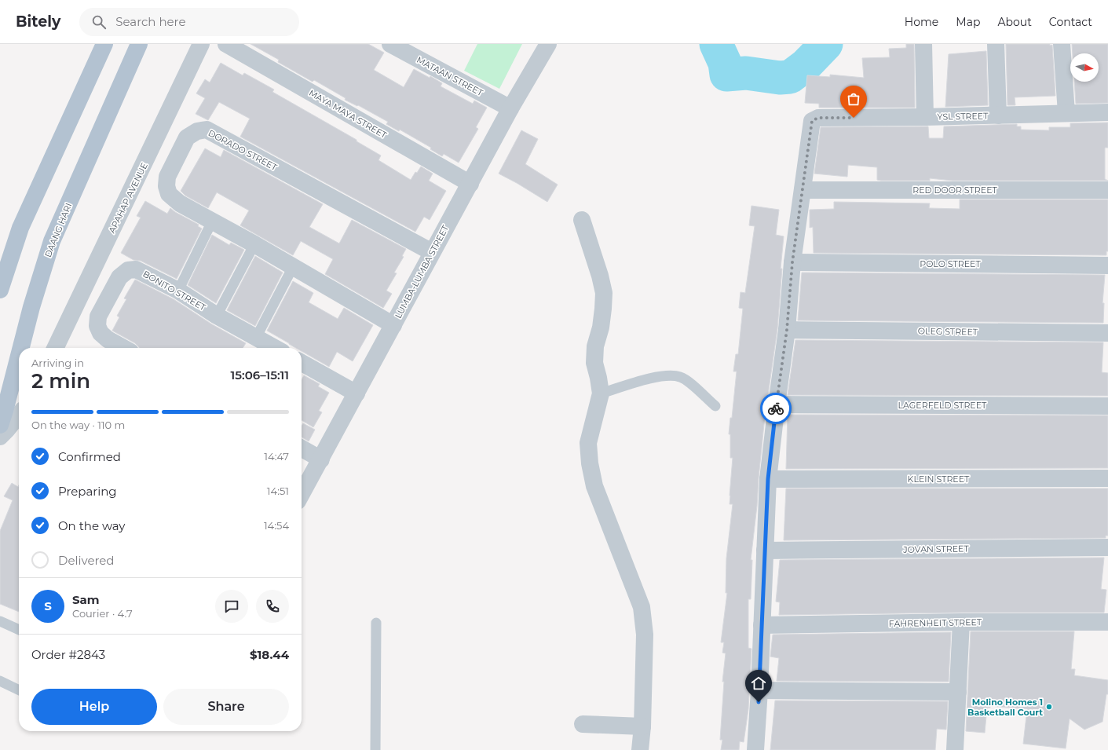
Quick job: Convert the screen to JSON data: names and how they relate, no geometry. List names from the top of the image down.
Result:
{
  "streets": {
    "main road": ["DAANG HARI"],
    "street": [
      "MATAAN STREET",
      "MAYA MAYA STREET",
      "YSL STREET",
      "DORADO STREET",
      "RED DOOR STREET",
      "APAHAP AVENUE",
      "POLO STREET",
      "LUMBA-LUMBA STREET",
      "BONITO STREET",
      "OLEG STREET",
      "LAGERFELD STREET",
      "KLEIN STREET",
      "JOVAN STREET",
      "FAHRENHEIT STREET"
    ]
  },
  "crossings": [
    ["MATAAN STREET", "LUMBA-LUMBA STREET"],
    ["MAYA MAYA STREET", "LUMBA-LUMBA STREET"],
    ["YSL STREET", "RED DOOR STREET"],
    ["DORADO STREET", "LUMBA-LUMBA STREET"]
  ],
  "places": ["Molino Homes 1 Basketball Court"],
  "north": "right",
  "page": {
    "header": "Bitely",
    "search": "Search here",
    "nav": [
      "Home",
      "Map",
      "About",
      "Contact"
    ],
    "heading": ["2 min", "Arriving in", "15:06–15:11"],
    "panel": [
      "Sam",
      "Courier · 4.7",
      "Order #2843",
      "$18.44"
    ],
    "bar": "On the way · 110 m",
    "list": [
      ["Confirmed", "14:47"],
      ["Preparing", "14:51"],
      ["On the way", "14:54"],
      "Delivered"
    ],
    "round": "S",
    "buttons": ["Help", "Share"]
  }
}
